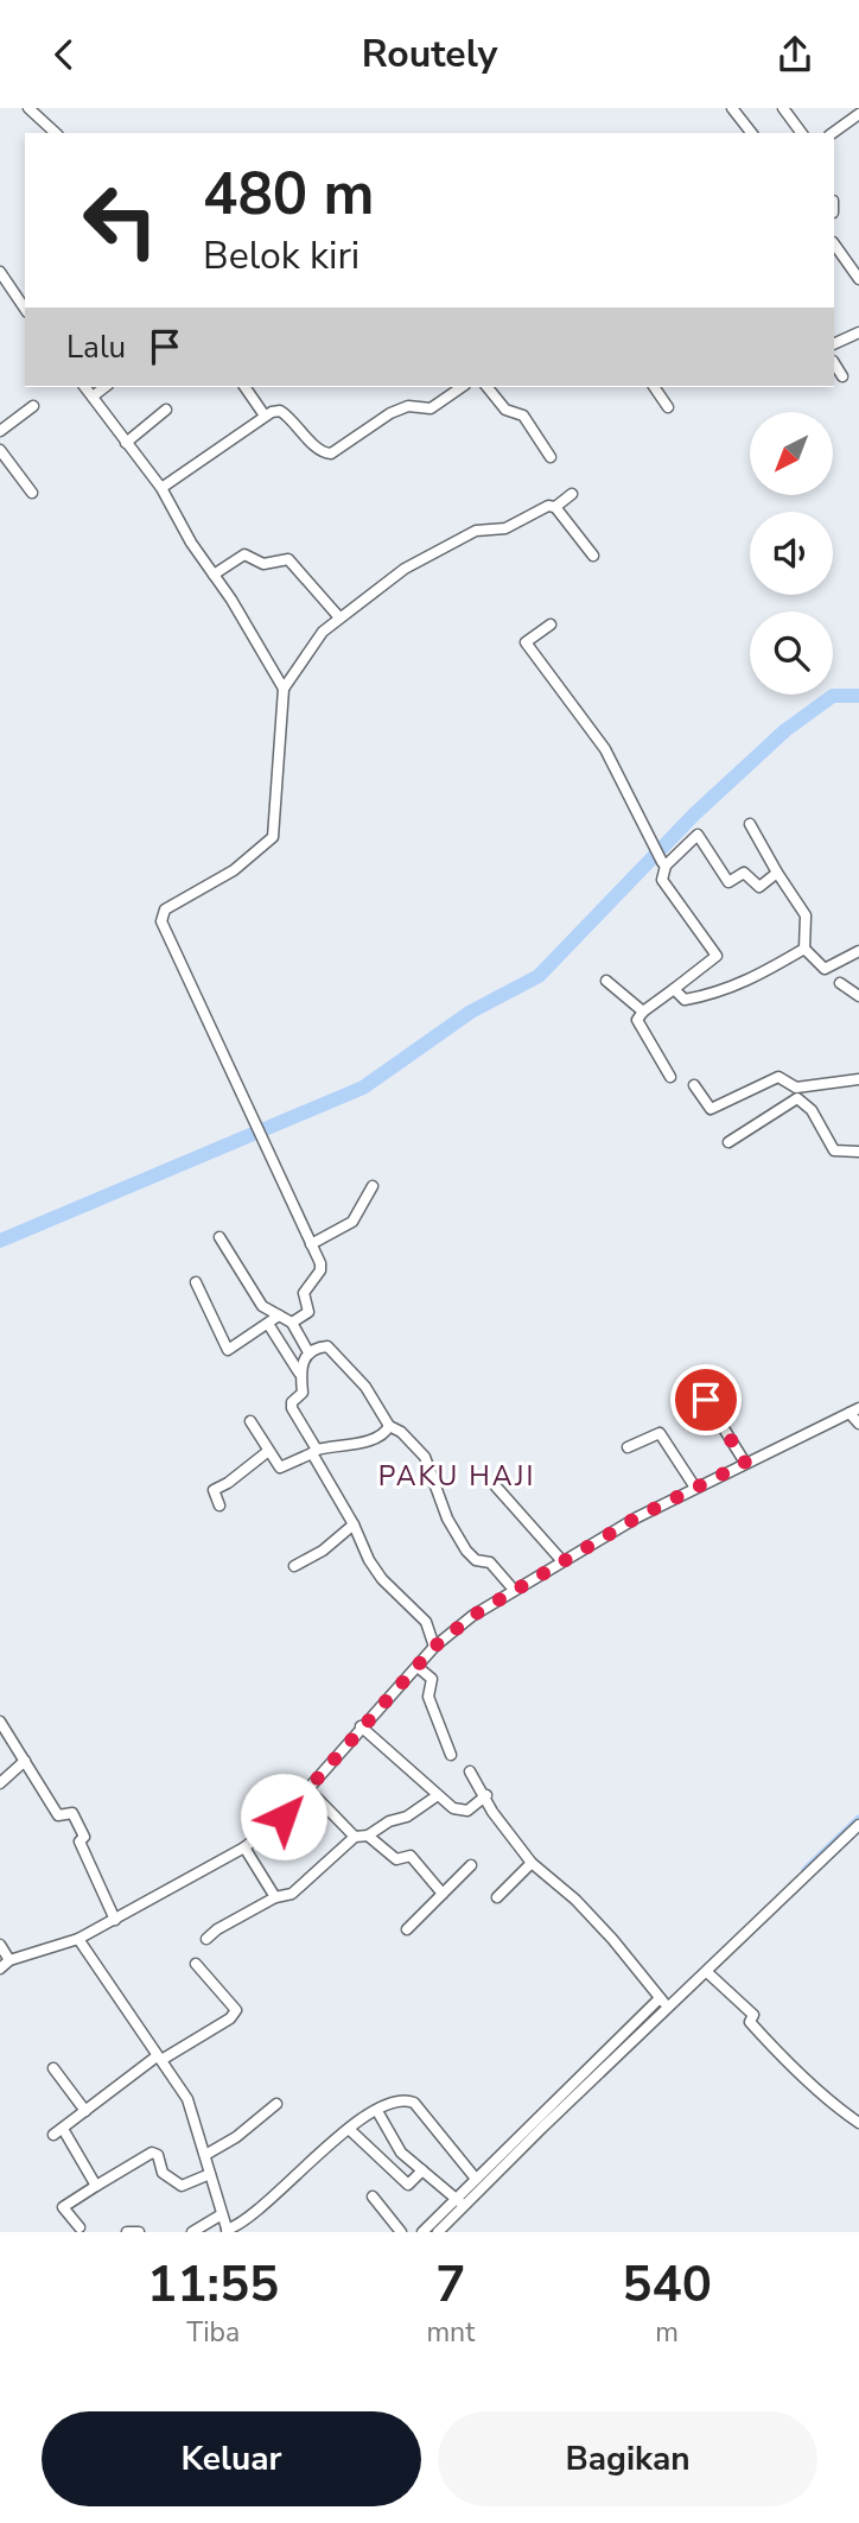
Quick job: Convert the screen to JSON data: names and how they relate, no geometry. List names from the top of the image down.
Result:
{
  "districts": ["PAKU HAJI"],
  "north": "bottom left",
  "page": {
    "header": "Routely",
    "turn": ["480 m", "Belok kiri"],
    "then": "Lalu",
    "eta": [
      "11:55",
      "Tiba",
      "7",
      "mnt",
      "540",
      "m"
    ],
    "buttons": ["Keluar", "Bagikan"]
  }
}
